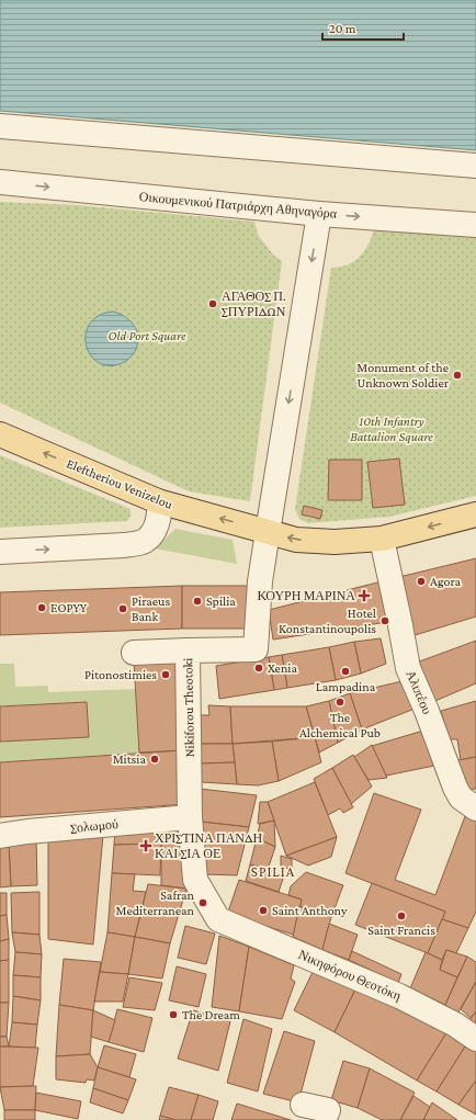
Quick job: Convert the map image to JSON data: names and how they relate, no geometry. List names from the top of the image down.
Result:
{
  "streets": {
    "main road": ["Eleftheriou Venizelou"],
    "street": [
      "Οικουμενικού Πατριάρχη Αθηναγόρα",
      "Αλιπέου",
      "Nikiforou Theotoki",
      "Σολωμού"
    ]
  },
  "crossings": [
    ["Eleftheriou Venizelou", "Αλιπέου"],
    ["Eleftheriou Venizelou", "Nikiforou Theotoki"],
    ["Nikiforou Theotoki", "Σολωμού"]
  ],
  "one_way": ["Eleftheriou Venizelou"],
  "districts": ["SPILIA"],
  "parks": ["Old Port Square", "10th Infantry Battalion Square"],
  "places": {
    "other": [
      "ΑΓΑΘΟΣ Π. ΣΠΥΡΙΔΩΝ",
      "Monument of the Unknown Soldier",
      "Agora",
      "Spilia",
      "EOPYY",
      "Piraeus Bank",
      "Hotel Konstantinoupolis",
      "Xenia",
      "Lampadina",
      "Pitonostimies",
      "The Alchemical Pub",
      "Mitsia",
      "Safran Mediterranean",
      "Saint Anthony",
      "Saint Francis",
      "The Dream"
    ],
    "health": ["ΚΟΥΡΗ ΜΑΡΙΝΑ", "ΧΡΙΣΤΙΝΑ ΠΑΝΔΗ ΚΑΙ ΣΙΑ ΟΕ"]
  },
  "scale_bar": "20 m"
}
